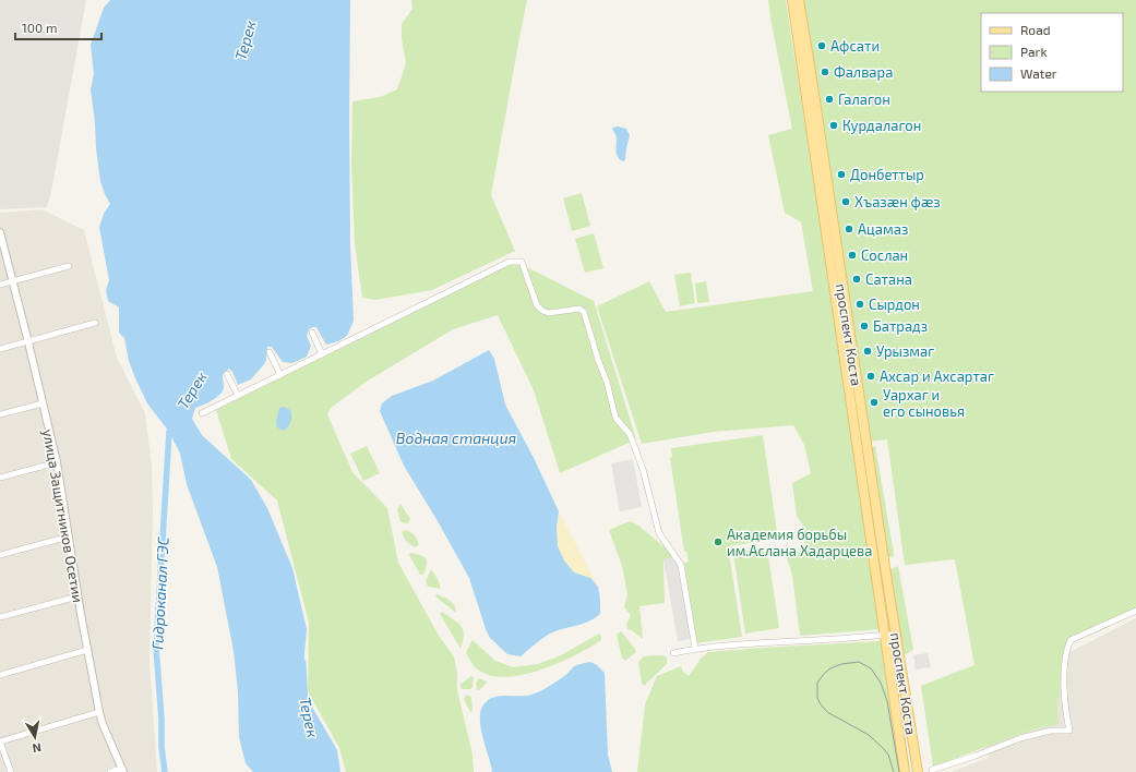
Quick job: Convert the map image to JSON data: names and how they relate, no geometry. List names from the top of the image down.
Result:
{
  "streets": {
    "main road": ["проспект Коста"],
    "street": ["улица Защитников Осетии"]
  },
  "water": ["Терек", "Водная станция", "Гидроканал ГЭС"],
  "places": [
    "Афсати",
    "Фалвара",
    "Галагон",
    "Курдалагон",
    "Донбеттыр",
    "Хъазæн фæз",
    "Ацамаз",
    "Сослан",
    "Сатана",
    "Сырдон",
    "Батрадз",
    "Урызмаг",
    "Ахсар и Ахсартаг",
    "Уархаг и его сыновья",
    "Академия борьбы им.Аслана Хадарцева"
  ],
  "legend": ["Road", "Park", "Water"],
  "scale_bar": "100 m",
  "north": "bottom"
}
